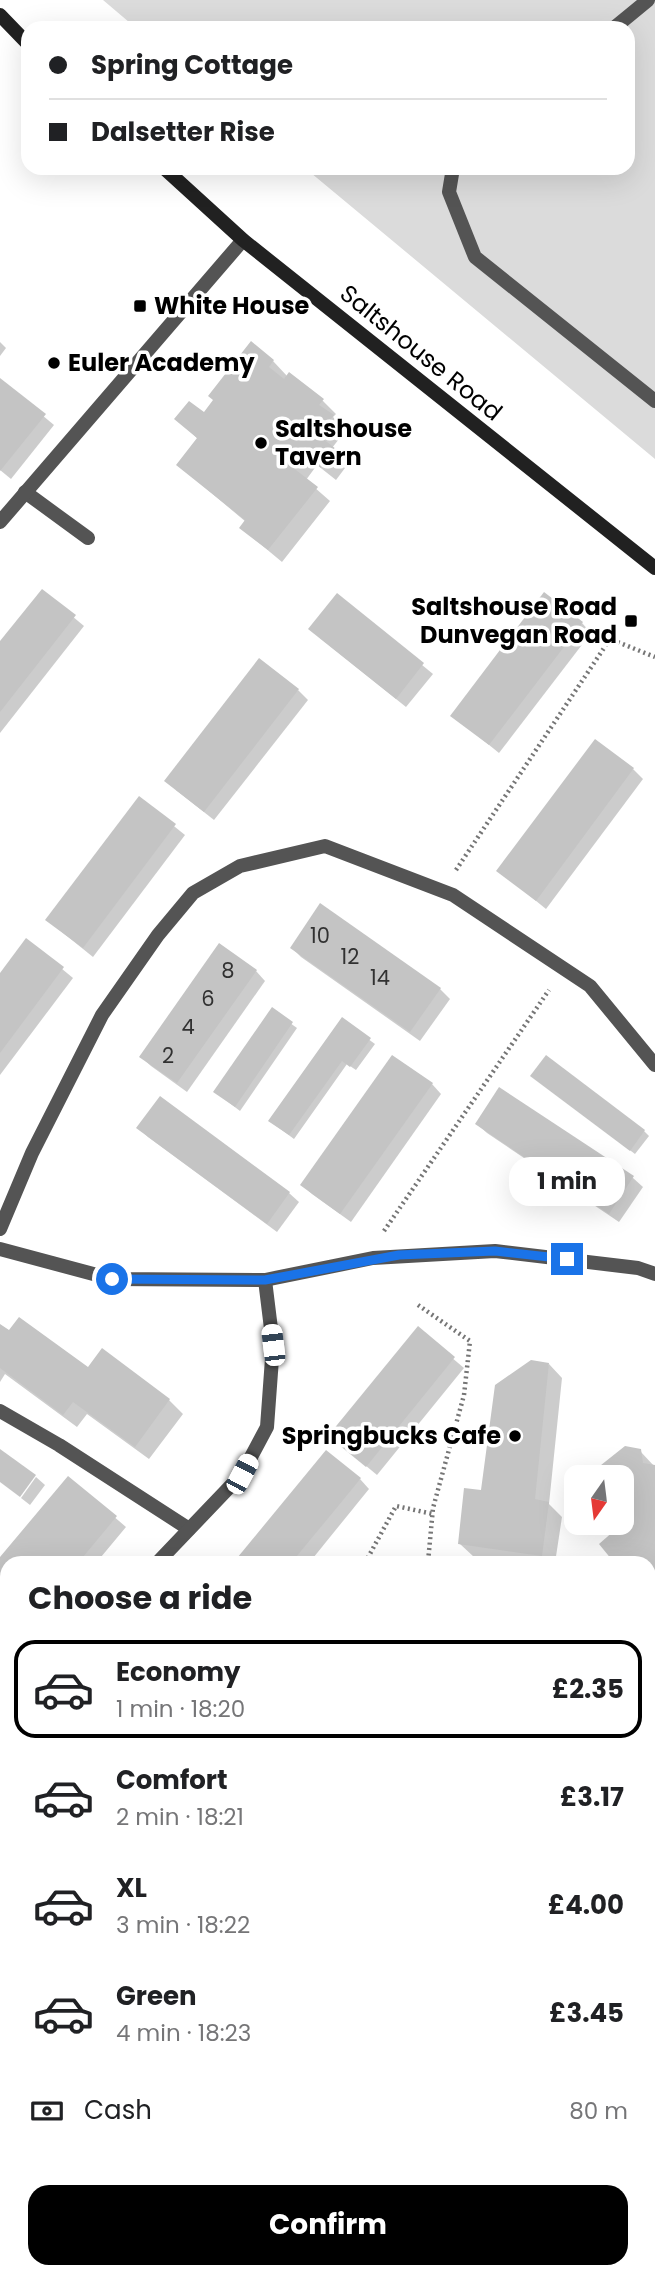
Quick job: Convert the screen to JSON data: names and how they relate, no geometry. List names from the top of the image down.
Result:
{
  "streets": {
    "main road": ["Saltshouse Road"]
  },
  "places": {
    "transit": ["White House", "Saltshouse Road Dunvegan Road"],
    "other": ["Euler Academy", "Saltshouse Tavern", "Springbucks Cafe"]
  },
  "house_numbers": [
    "10",
    "12",
    "8",
    "14",
    "6",
    "4",
    "2"
  ],
  "north": "bottom",
  "page": {
    "banner": ["Spring Cottage", "Dalsetter Rise"],
    "bubble": "1 min",
    "heading": "Choose a ride",
    "list": [
      {
        "name": "Economy",
        "note": "1 min · 18:20",
        "value": "£2.35"
      },
      {
        "name": "Comfort",
        "note": "2 min · 18:21",
        "value": "£3.17"
      },
      {
        "name": "XL",
        "note": "3 min · 18:22",
        "value": "£4.00"
      },
      {
        "name": "Green",
        "note": "4 min · 18:23",
        "value": "£3.45"
      }
    ],
    "pay": ["Cash", "80 m"],
    "buttons": "Confirm"
  }
}
